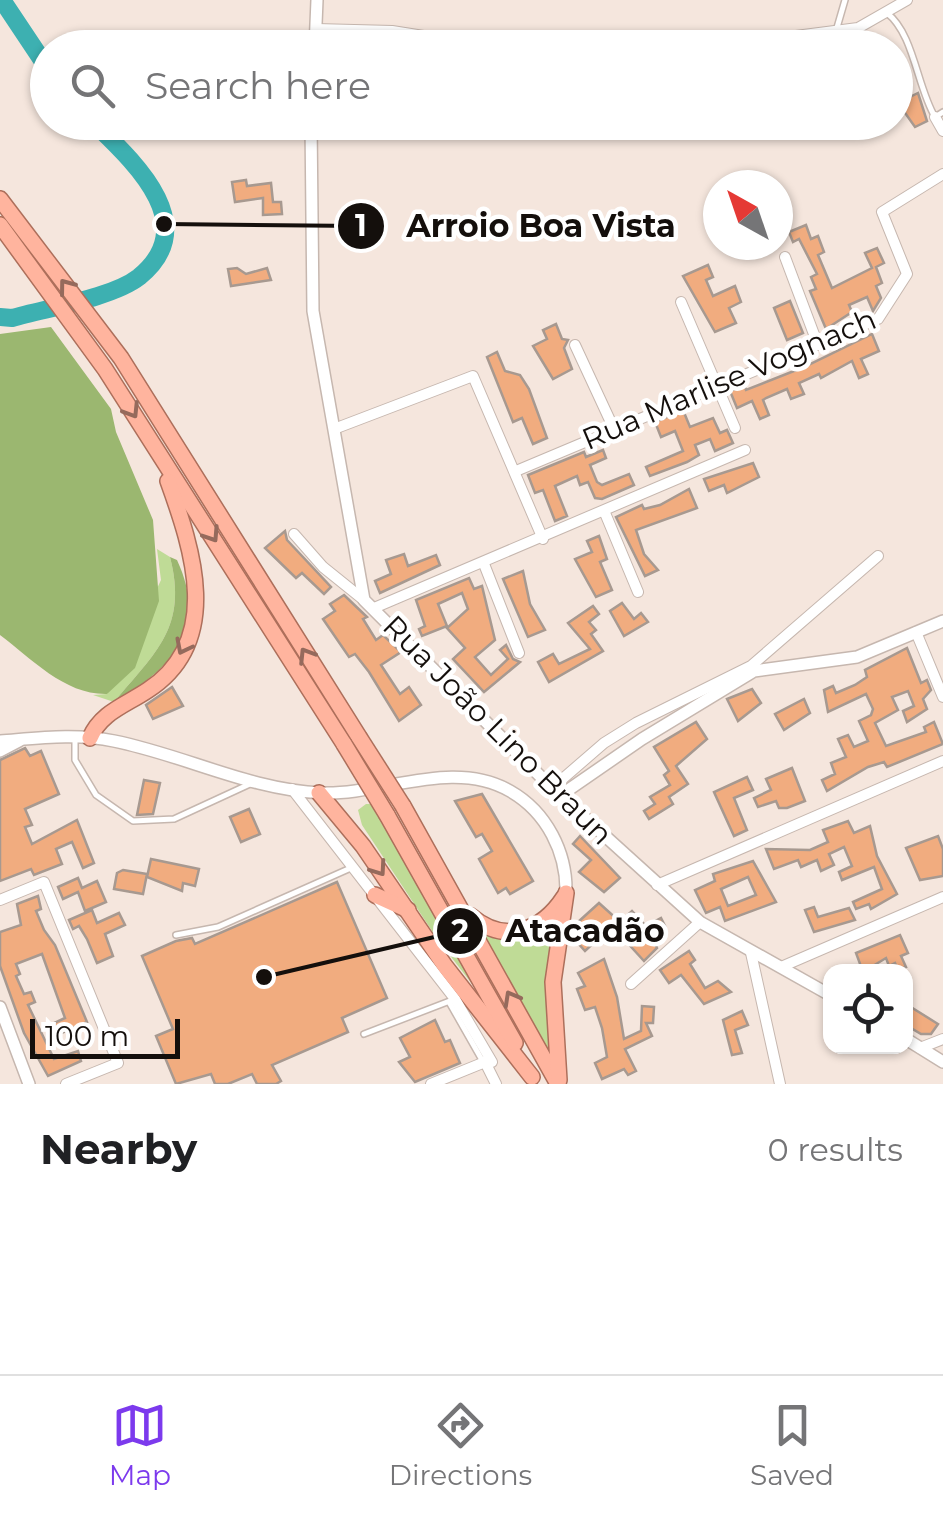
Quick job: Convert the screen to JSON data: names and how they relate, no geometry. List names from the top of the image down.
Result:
{
  "streets": {
    "street": ["Rua Marlise Vognach", "Rua João Lino Braun"]
  },
  "places": ["Arroio Boa Vista", "Atacadão"],
  "scale_bar": "100 m",
  "north": "top left",
  "page": {
    "search": "Search here",
    "scale": "100 m",
    "heading": ["Nearby", "0 results"],
    "nav": ["Map", "Directions", "Saved"]
  }
}
